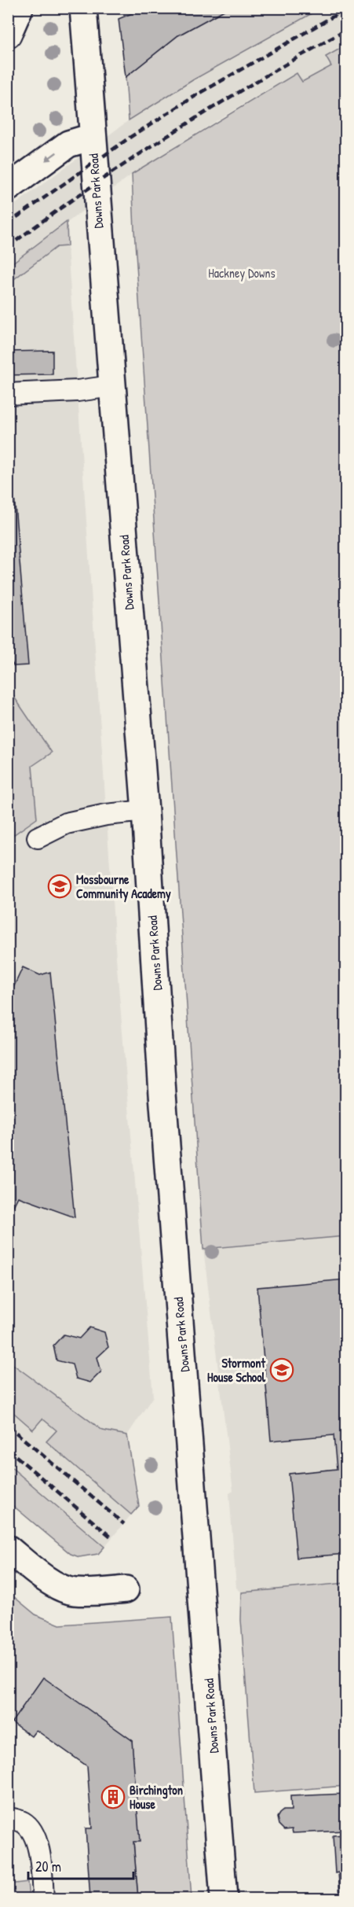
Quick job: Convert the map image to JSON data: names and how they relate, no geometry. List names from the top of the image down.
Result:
{
  "streets": {
    "street": ["Downs Park Road"]
  },
  "parks": ["Hackney Downs"],
  "places": {
    "school or university": ["Mossbourne Community Academy", "Stormont House School"],
    "building": ["Birchington House"]
  },
  "scale_bar": "20 m"
}
